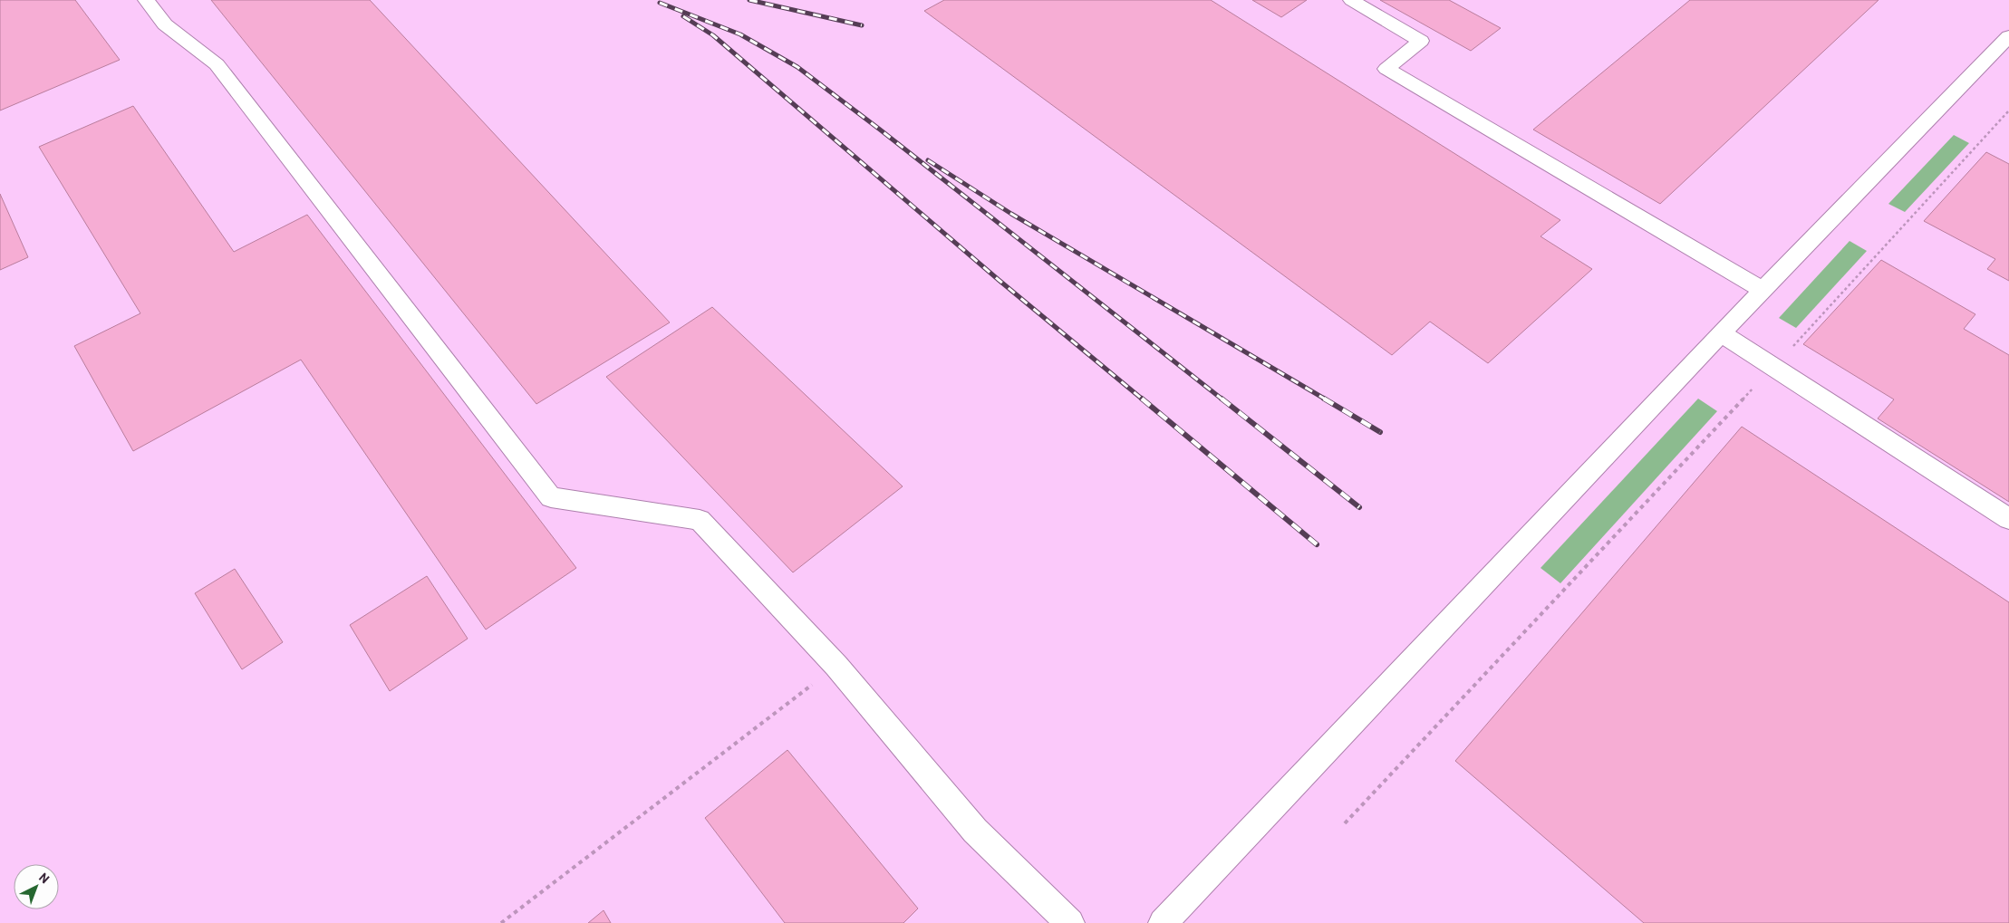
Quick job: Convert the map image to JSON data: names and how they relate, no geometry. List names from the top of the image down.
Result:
{
  "north": "top right"
}
